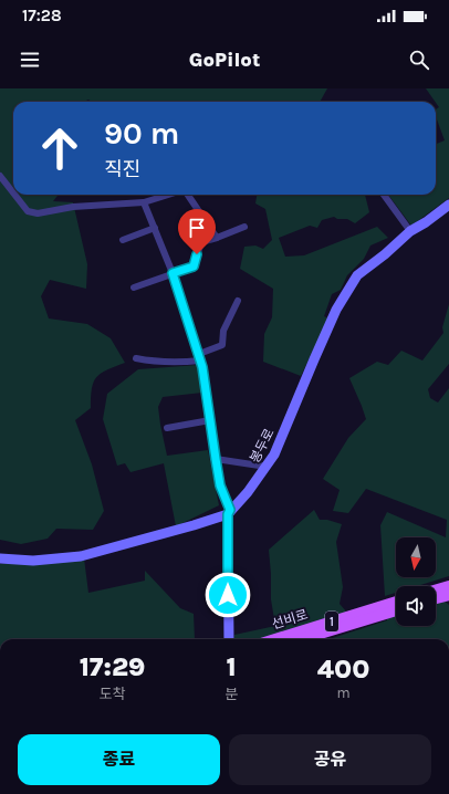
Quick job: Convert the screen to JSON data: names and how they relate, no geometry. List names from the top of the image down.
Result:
{
  "streets": {
    "main road": ["봉두로", "선비로", "1"]
  },
  "north": "bottom",
  "page": {
    "status": "17:28",
    "header": "GoPilot",
    "turn": ["90 m", "직진"],
    "eta": [
      "17:29",
      "도착",
      "1",
      "분",
      "400",
      "m"
    ],
    "buttons": ["종료", "공유"]
  }
}
